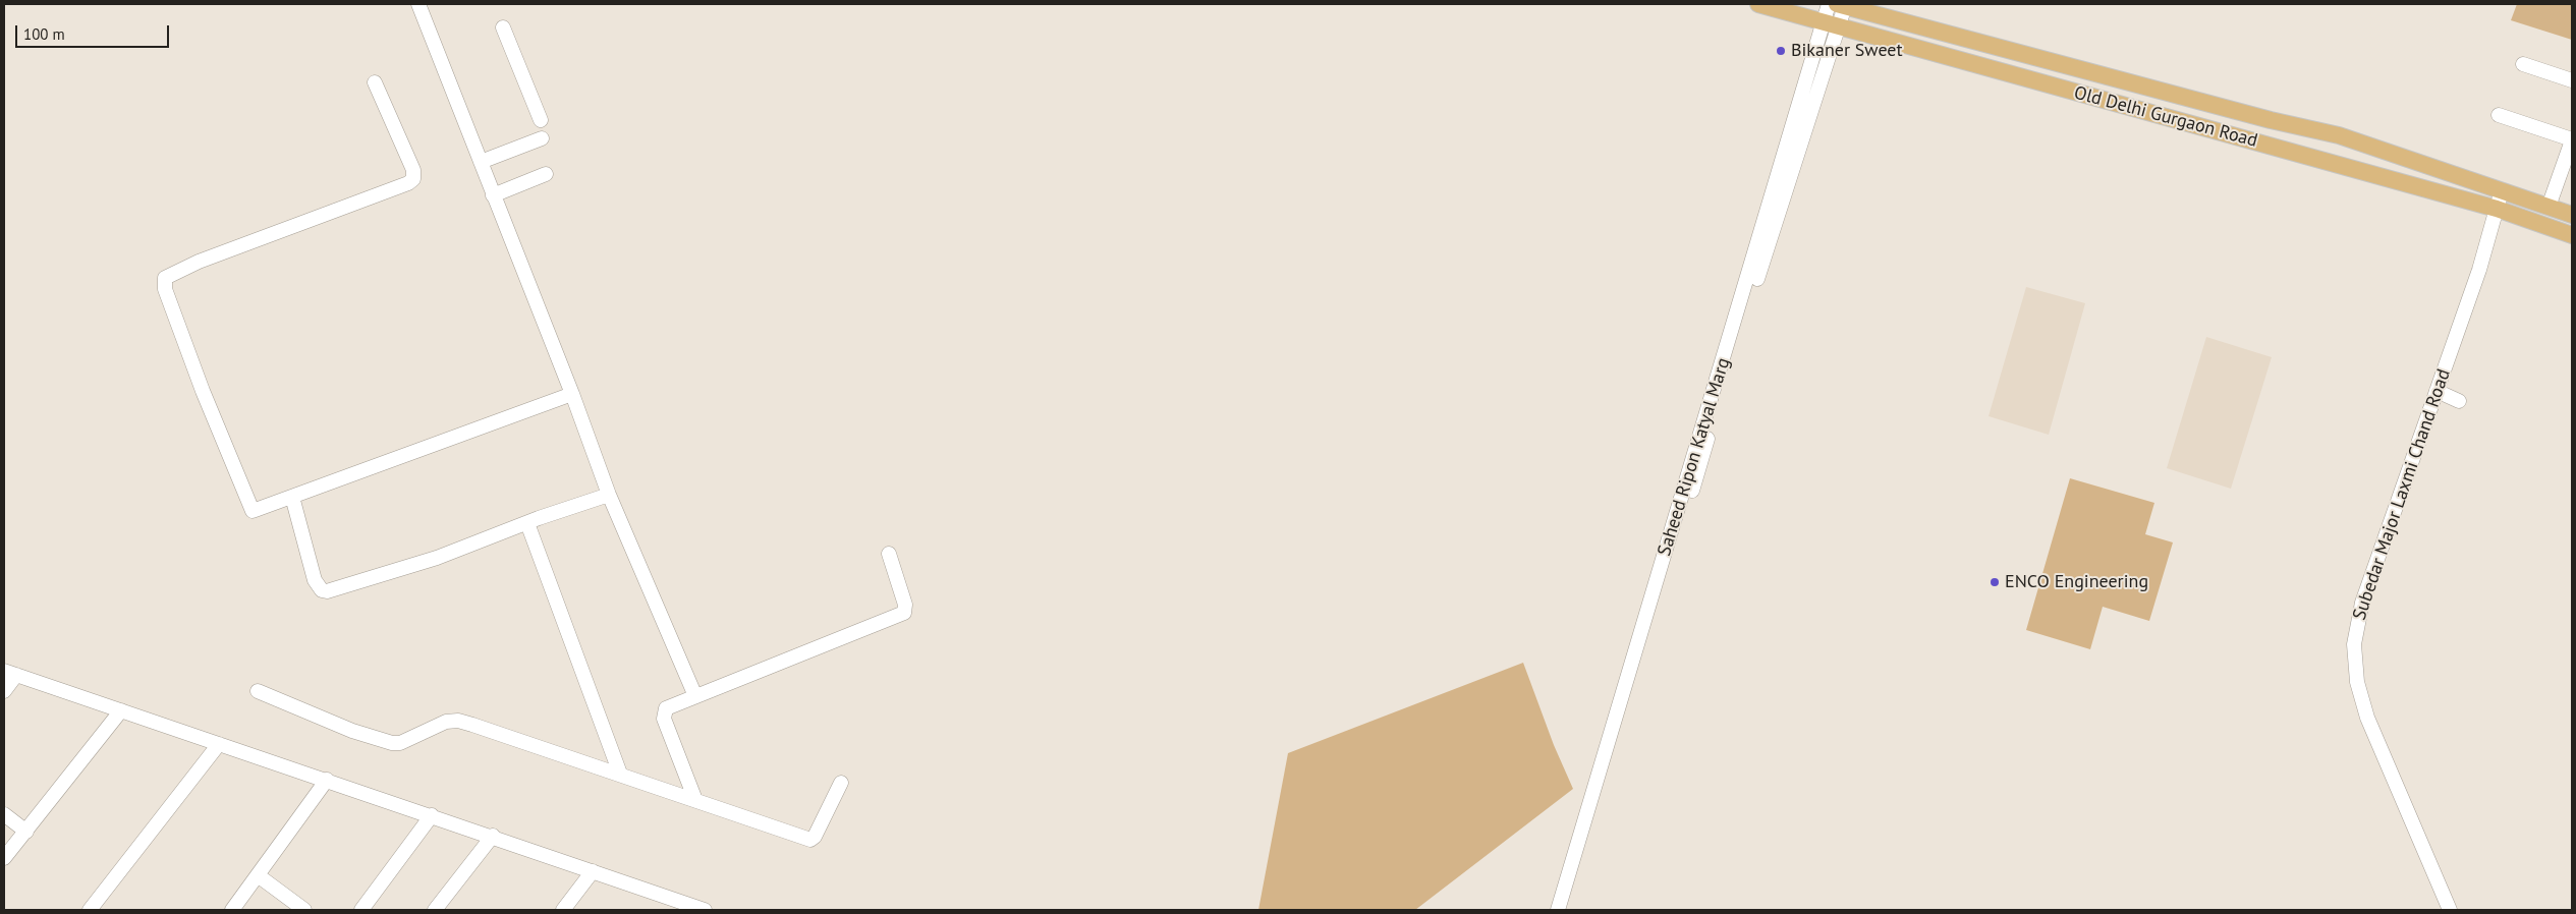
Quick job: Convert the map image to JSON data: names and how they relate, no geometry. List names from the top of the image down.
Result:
{
  "streets": {
    "main road": ["Old Delhi Gurgaon Road"],
    "street": ["Saheed Ripon Katyal Marg", "Subedar Major Laxmi Chand Road"]
  },
  "crossings": [
    ["Old Delhi Gurgaon Road", "Saheed Ripon Katyal Marg"],
    ["Old Delhi Gurgaon Road", "Subedar Major Laxmi Chand Road"]
  ],
  "places": ["Bikaner Sweet", "ENCO Engineering"],
  "scale_bar": "100 m"
}
